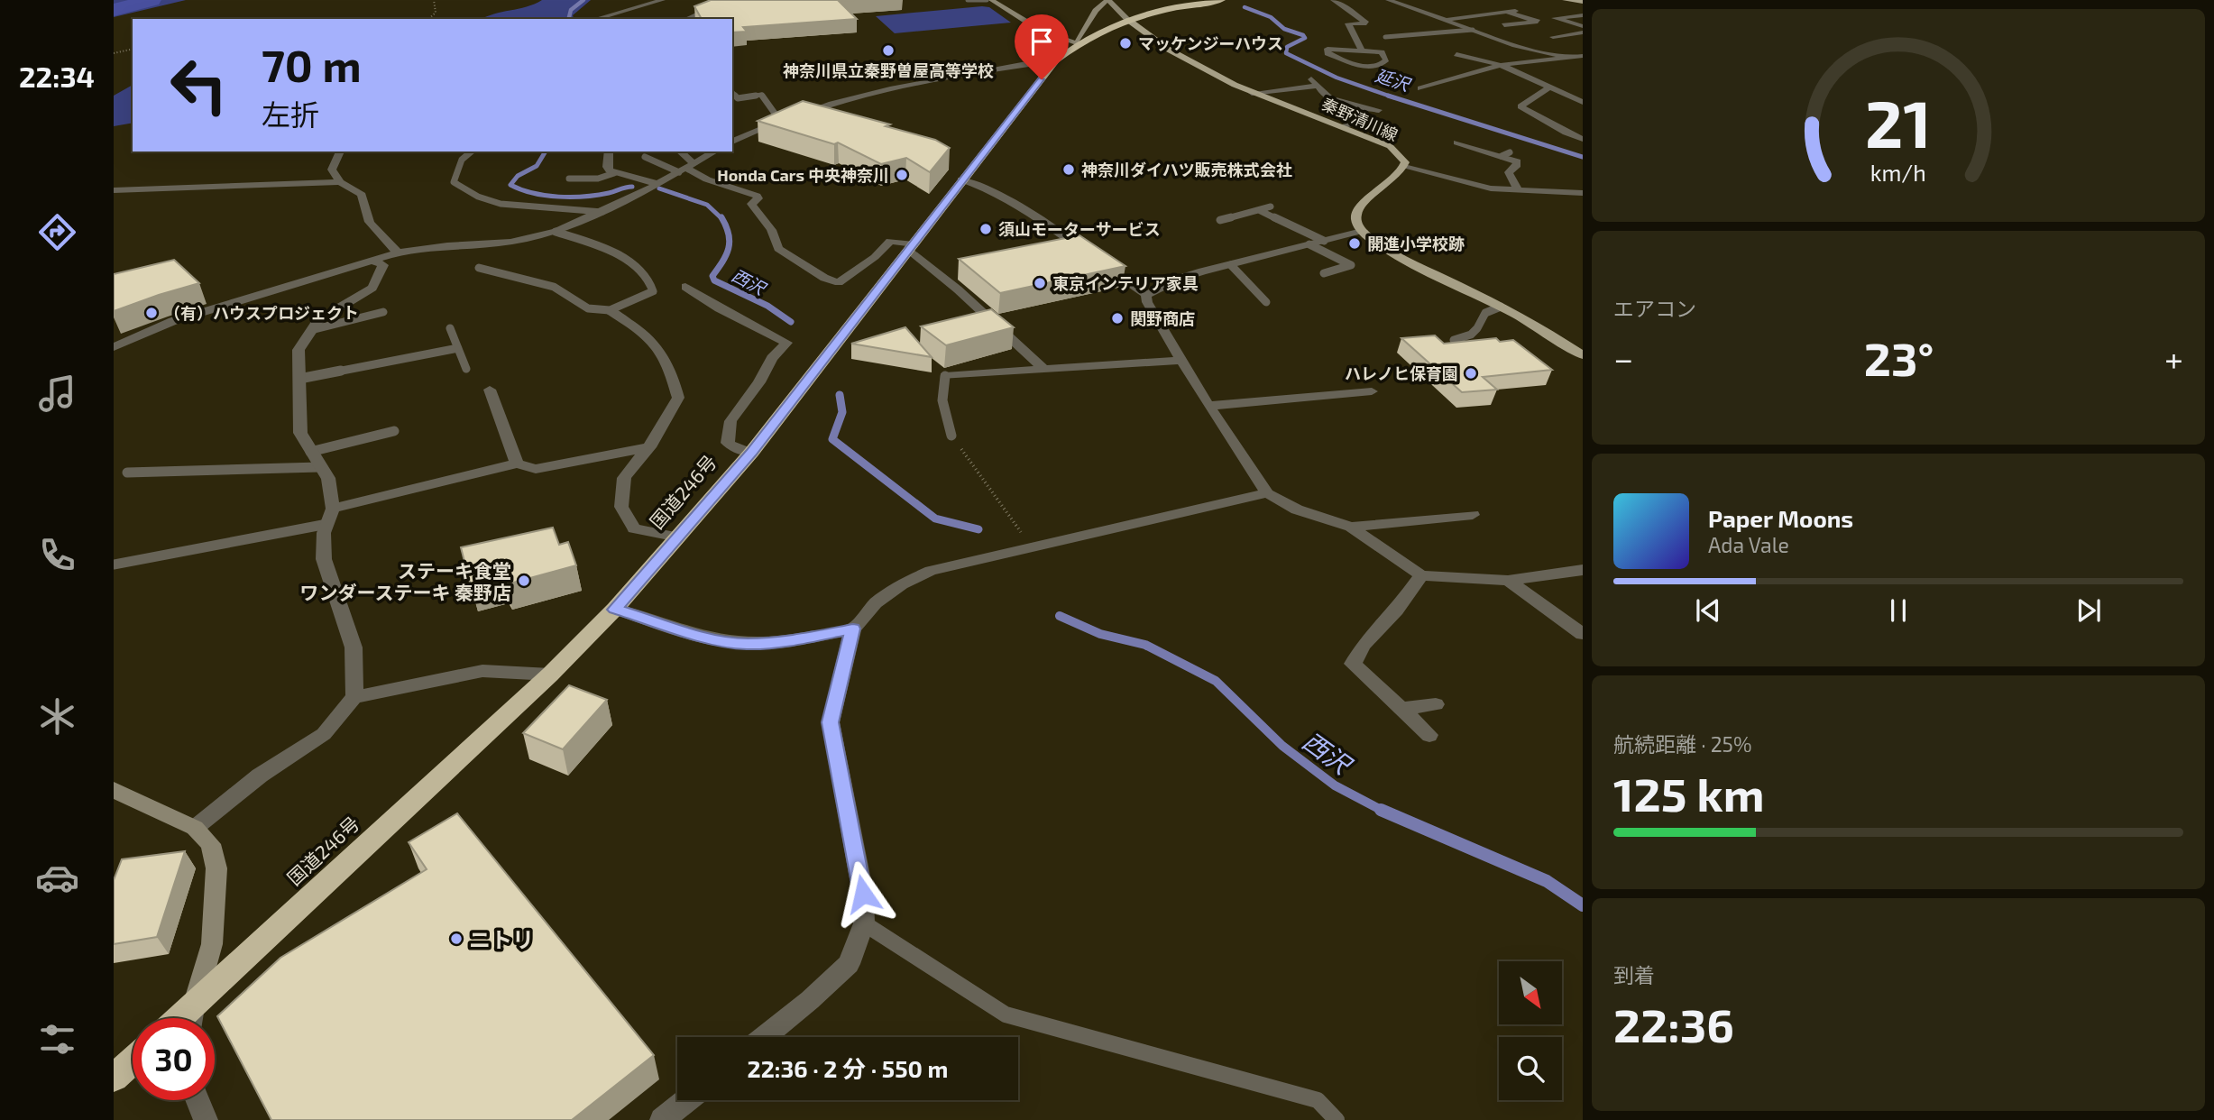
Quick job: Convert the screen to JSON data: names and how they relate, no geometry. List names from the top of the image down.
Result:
{
  "streets": {
    "highway": ["国道246号"],
    "main road": ["秦野清川線"]
  },
  "crossings": [
    ["秦野清川線", "国道246号"]
  ],
  "water": ["延沢", "西沢"],
  "places": [
    "マッケンジーハウス",
    "神奈川県立秦野曽屋高等学校",
    "神奈川ダイハツ販売株式会社",
    "Honda Cars 中央神奈川",
    "須山モーターサービス",
    "開進小学校跡",
    "東京インテリア家具",
    "（有）ハウスプロジェクト",
    "関野商店",
    "ハレノヒ保育園",
    "ステーキ食堂 ワンダーステーキ 秦野店",
    "ニトリ"
  ],
  "north": "bottom right",
  "page": {
    "tabs": "22:34",
    "turn": ["70 m", "左折"],
    "tile": [
      "エアコン",
      ["航続距離 · 25%", "125 km"],
      ["到着", "22:36"]
    ],
    "heat": ["−", "23°", "+"],
    "song": ["Paper Moons", "Ada Vale"],
    "limit": "30",
    "trip": "22:36 · 2 分 · 550 m",
    "gauge": ["21", "km/h"]
  }
}
